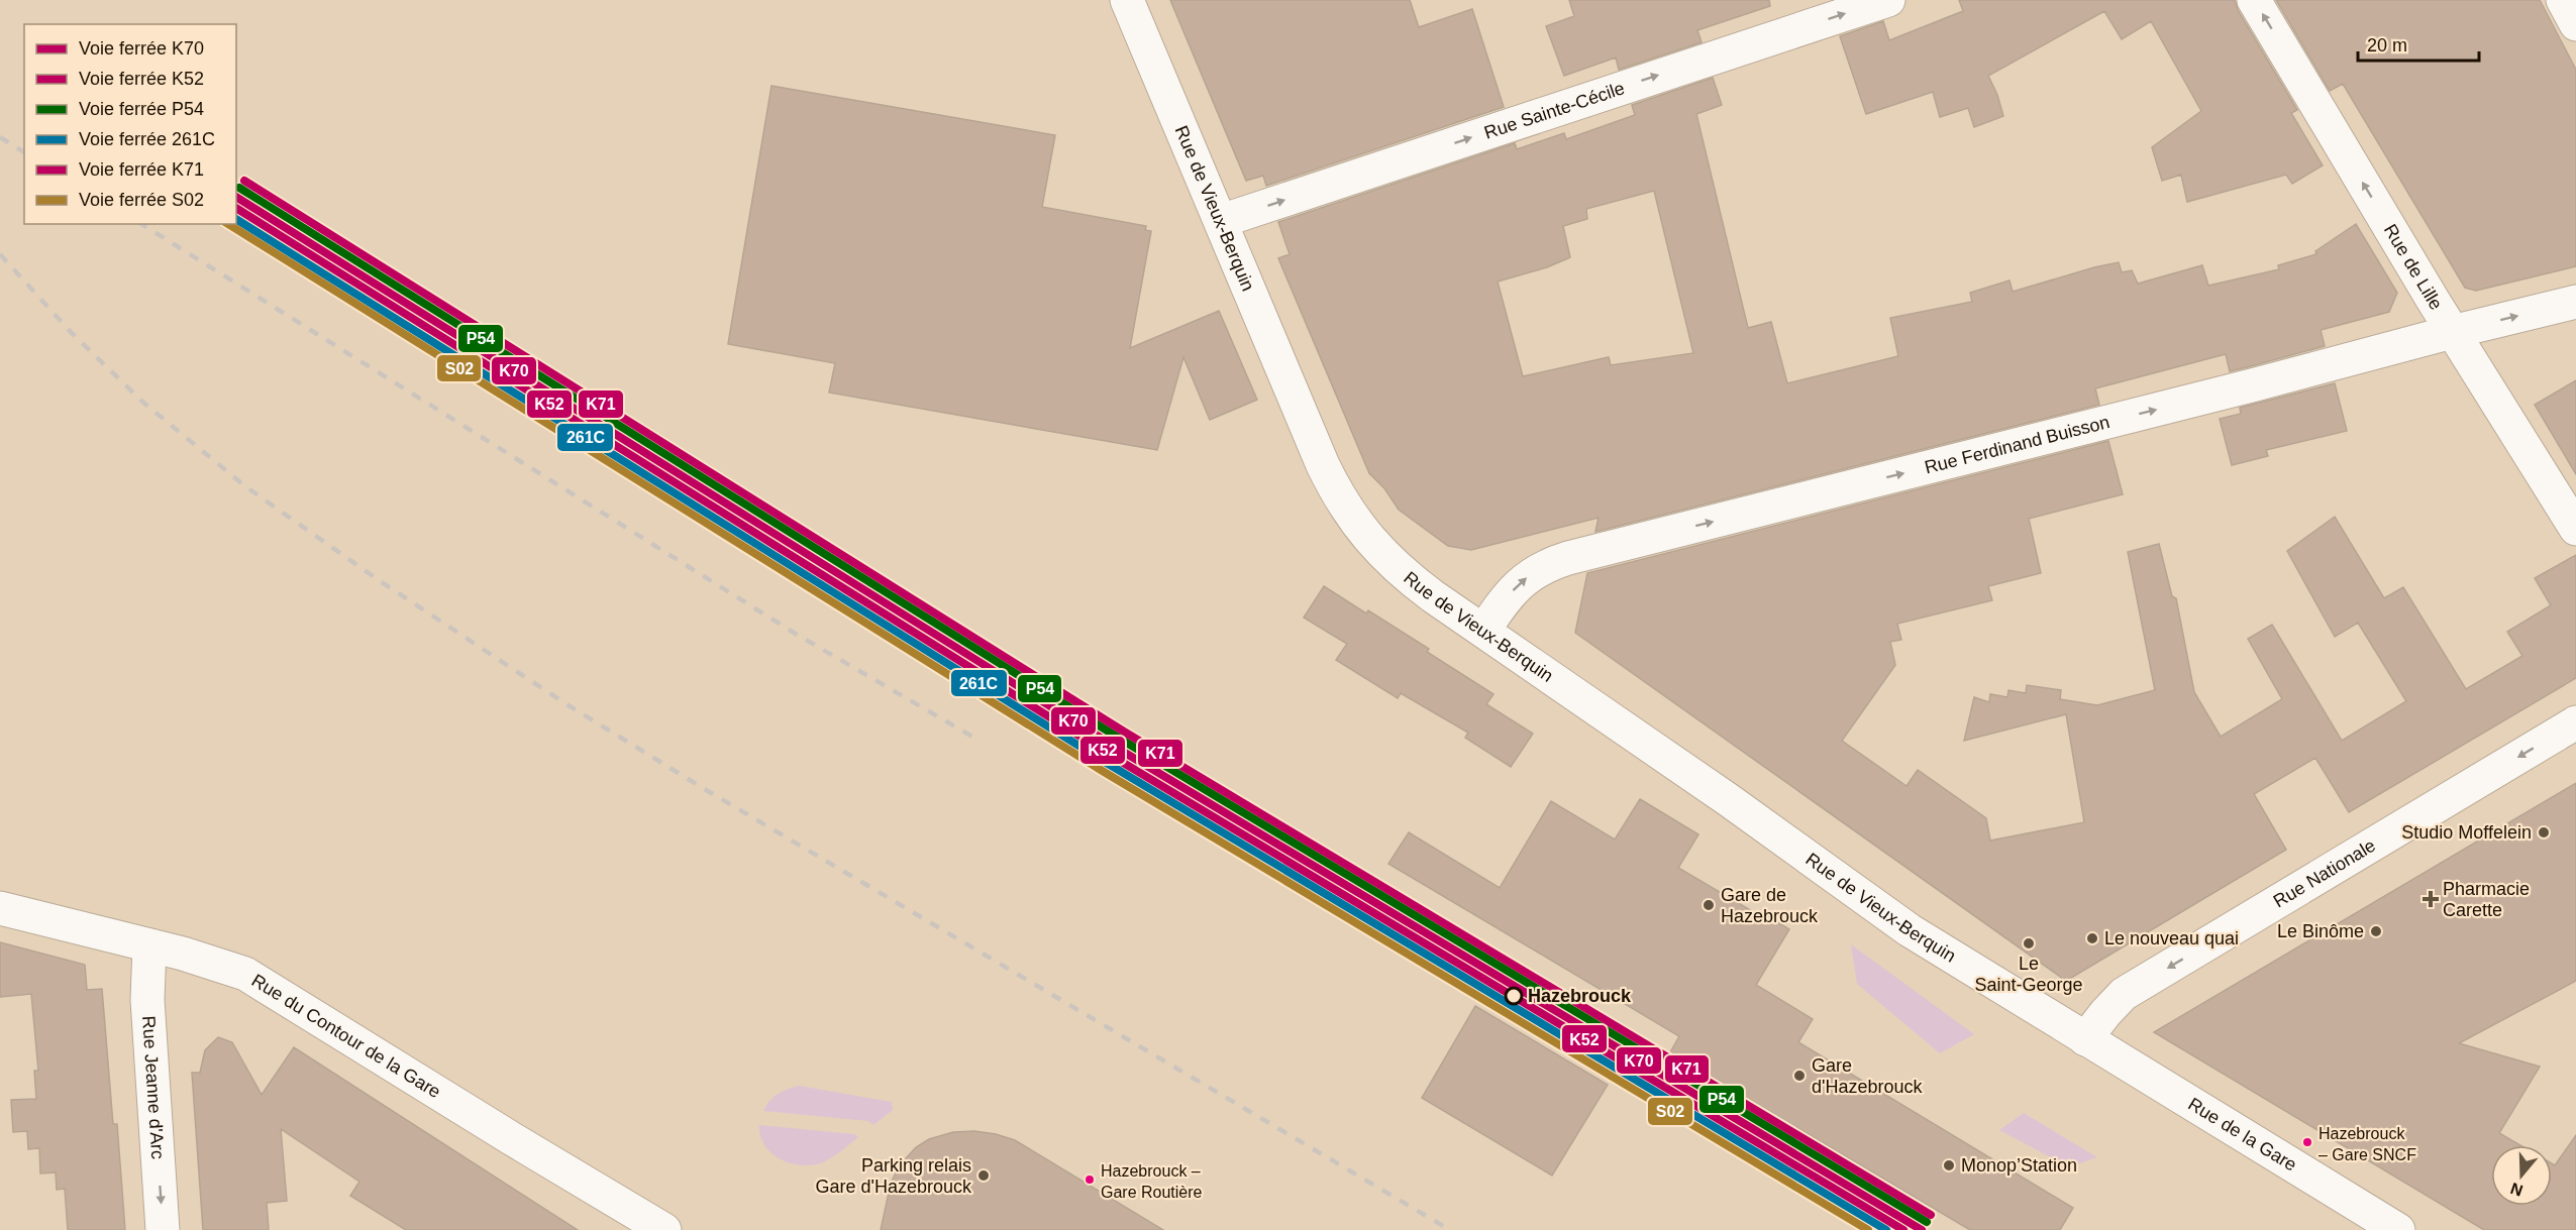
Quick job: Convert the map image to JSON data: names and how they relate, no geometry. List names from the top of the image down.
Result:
{
  "streets": {
    "street": [
      "Rue Sainte-Cécile",
      "Rue de Vieux-Berquin",
      "Rue de Lille",
      "Rue Ferdinand Buisson",
      "Rue Nationale",
      "Rue du Contour de la Gare",
      "Rue Jeanne d'Arc",
      "Rue de la Gare"
    ]
  },
  "crossings": [
    ["Rue Sainte-Cécile", "Rue de Vieux-Berquin"],
    ["Rue de Vieux-Berquin", "Rue Ferdinand Buisson"],
    ["Rue de Vieux-Berquin", "Rue Nationale"],
    ["Rue de Vieux-Berquin", "Rue de la Gare"],
    ["Rue de Lille", "Rue Ferdinand Buisson"],
    ["Rue Nationale", "Rue de la Gare"],
    ["Rue du Contour de la Gare", "Rue Jeanne d'Arc"]
  ],
  "one_way": [
    "Rue Sainte-Cécile",
    "Rue de Lille",
    "Rue Ferdinand Buisson",
    "Rue Nationale",
    "Rue Jeanne d'Arc"
  ],
  "places": {
    "other": [
      "Studio Moffelein",
      "Gare de Hazebrouck",
      "Le Binôme",
      "Le nouveau quai",
      "Le Saint-George",
      "Hazebrouck",
      "Gare d'Hazebrouck",
      "Hazebrouck – Gare SNCF",
      "Monop’Station",
      "Parking relais Gare d'Hazebrouck",
      "Hazebrouck – Gare Routière"
    ],
    "health": ["Pharmacie Carette"]
  },
  "lines": [
    "rail line K71",
    "rail line P54",
    "rail line K70",
    "rail line K52",
    "rail line 261C",
    "rail line S02"
  ],
  "legend": [
    "Voie ferrée K70",
    "Voie ferrée K52",
    "Voie ferrée P54",
    "Voie ferrée 261C",
    "Voie ferrée K71",
    "Voie ferrée S02"
  ],
  "scale_bar": "20 m",
  "north": "bottom"
}
